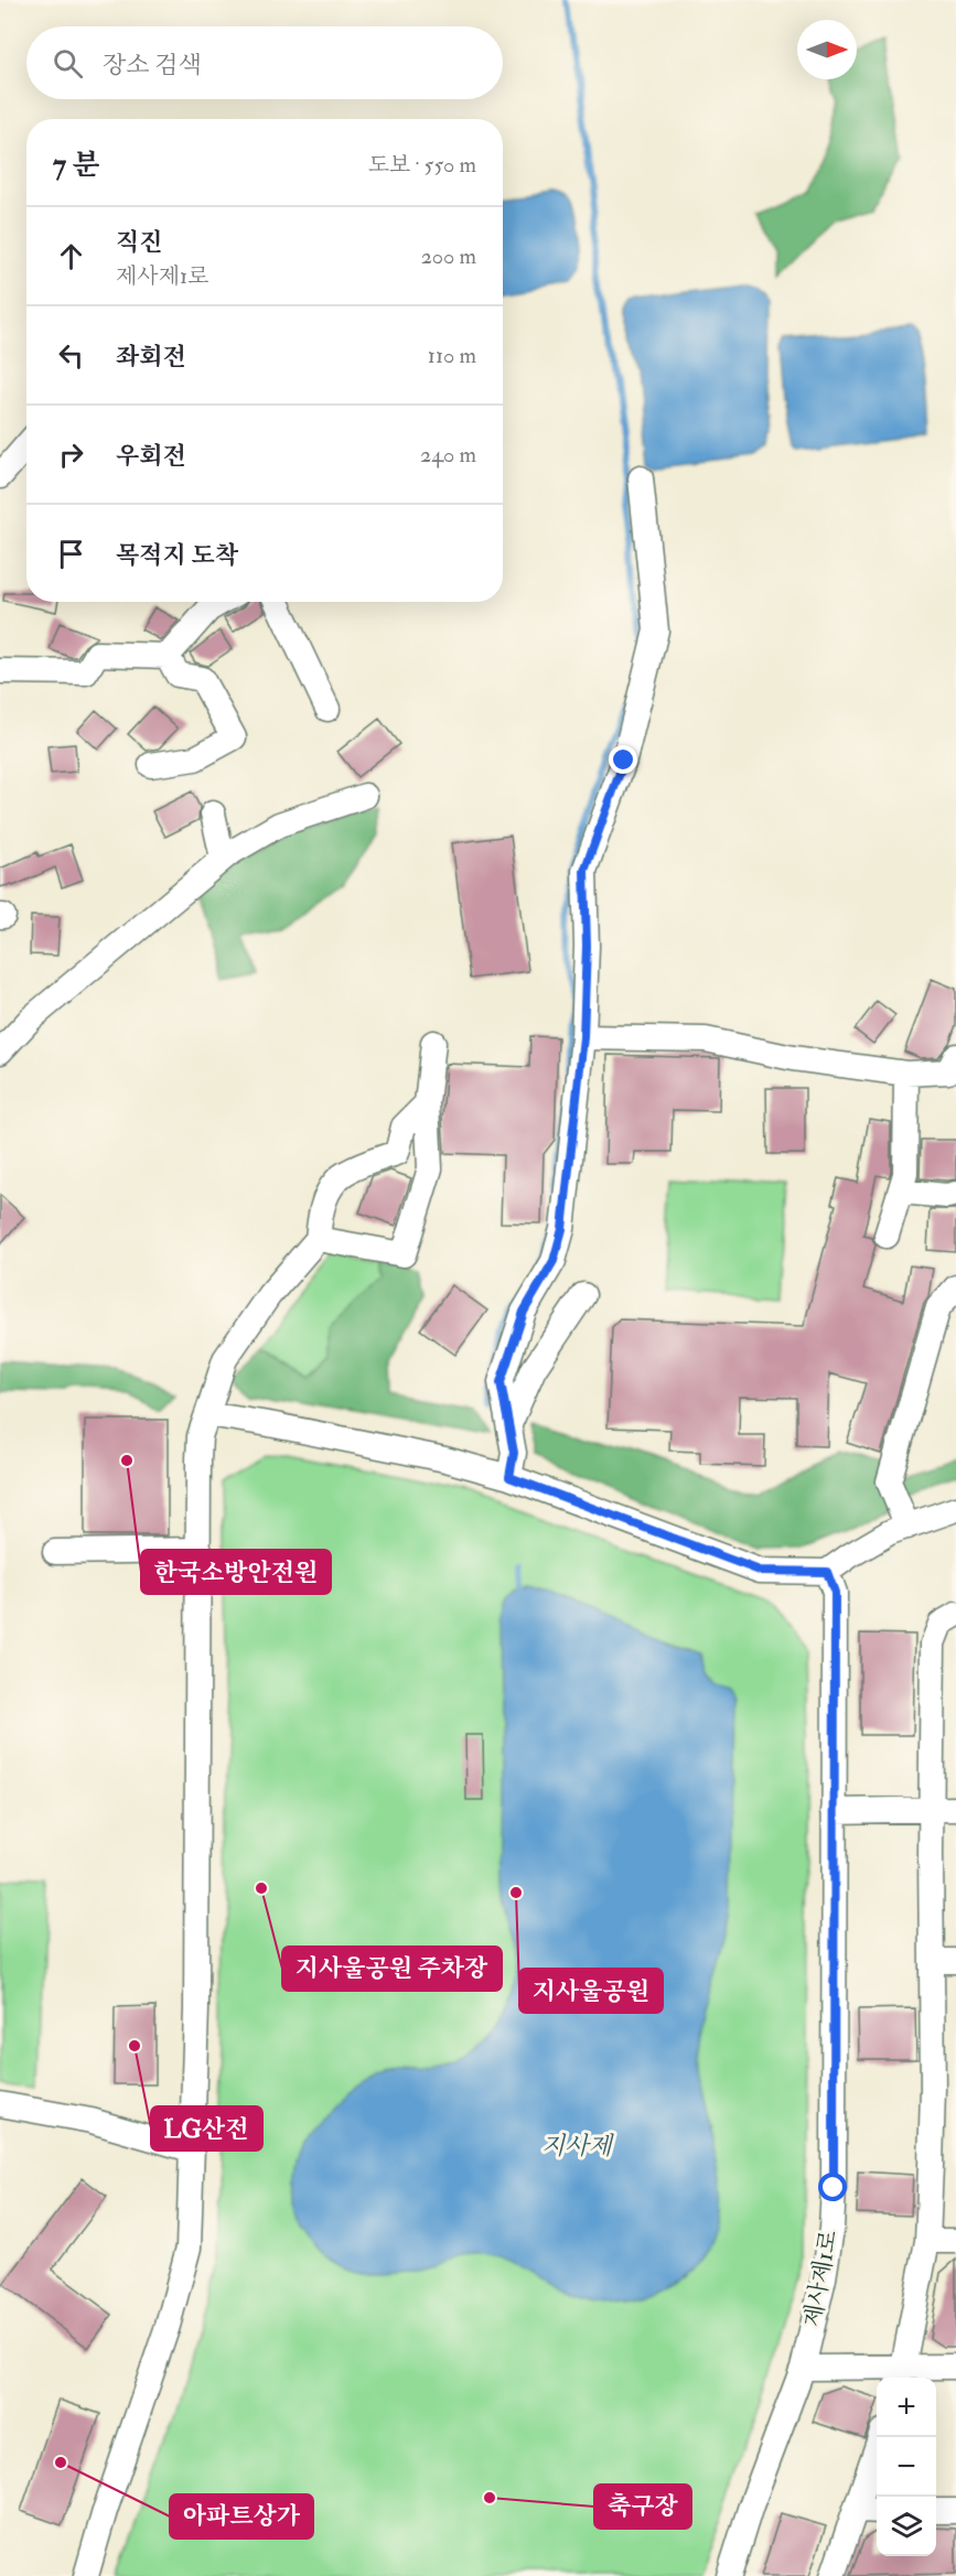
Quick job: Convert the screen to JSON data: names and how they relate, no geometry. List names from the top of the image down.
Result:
{
  "streets": {
    "street": ["제사제1로"]
  },
  "water": ["지사제"],
  "places": [
    "한국소방안전원",
    "지사울공원 주차장",
    "지사울공원",
    "LG산전",
    "아파트상가",
    "축구장"
  ],
  "north": "right",
  "page": {
    "search": "장소 검색",
    "heading": ["7 분", "도보 · 550 m"],
    "list": [
      ["직진", "제사제1로", "200 m"],
      ["좌회전", "110 m"],
      ["우회전", "240 m"],
      "목적지 도착"
    ],
    "map_buttons": ["+", "−"]
  }
}
